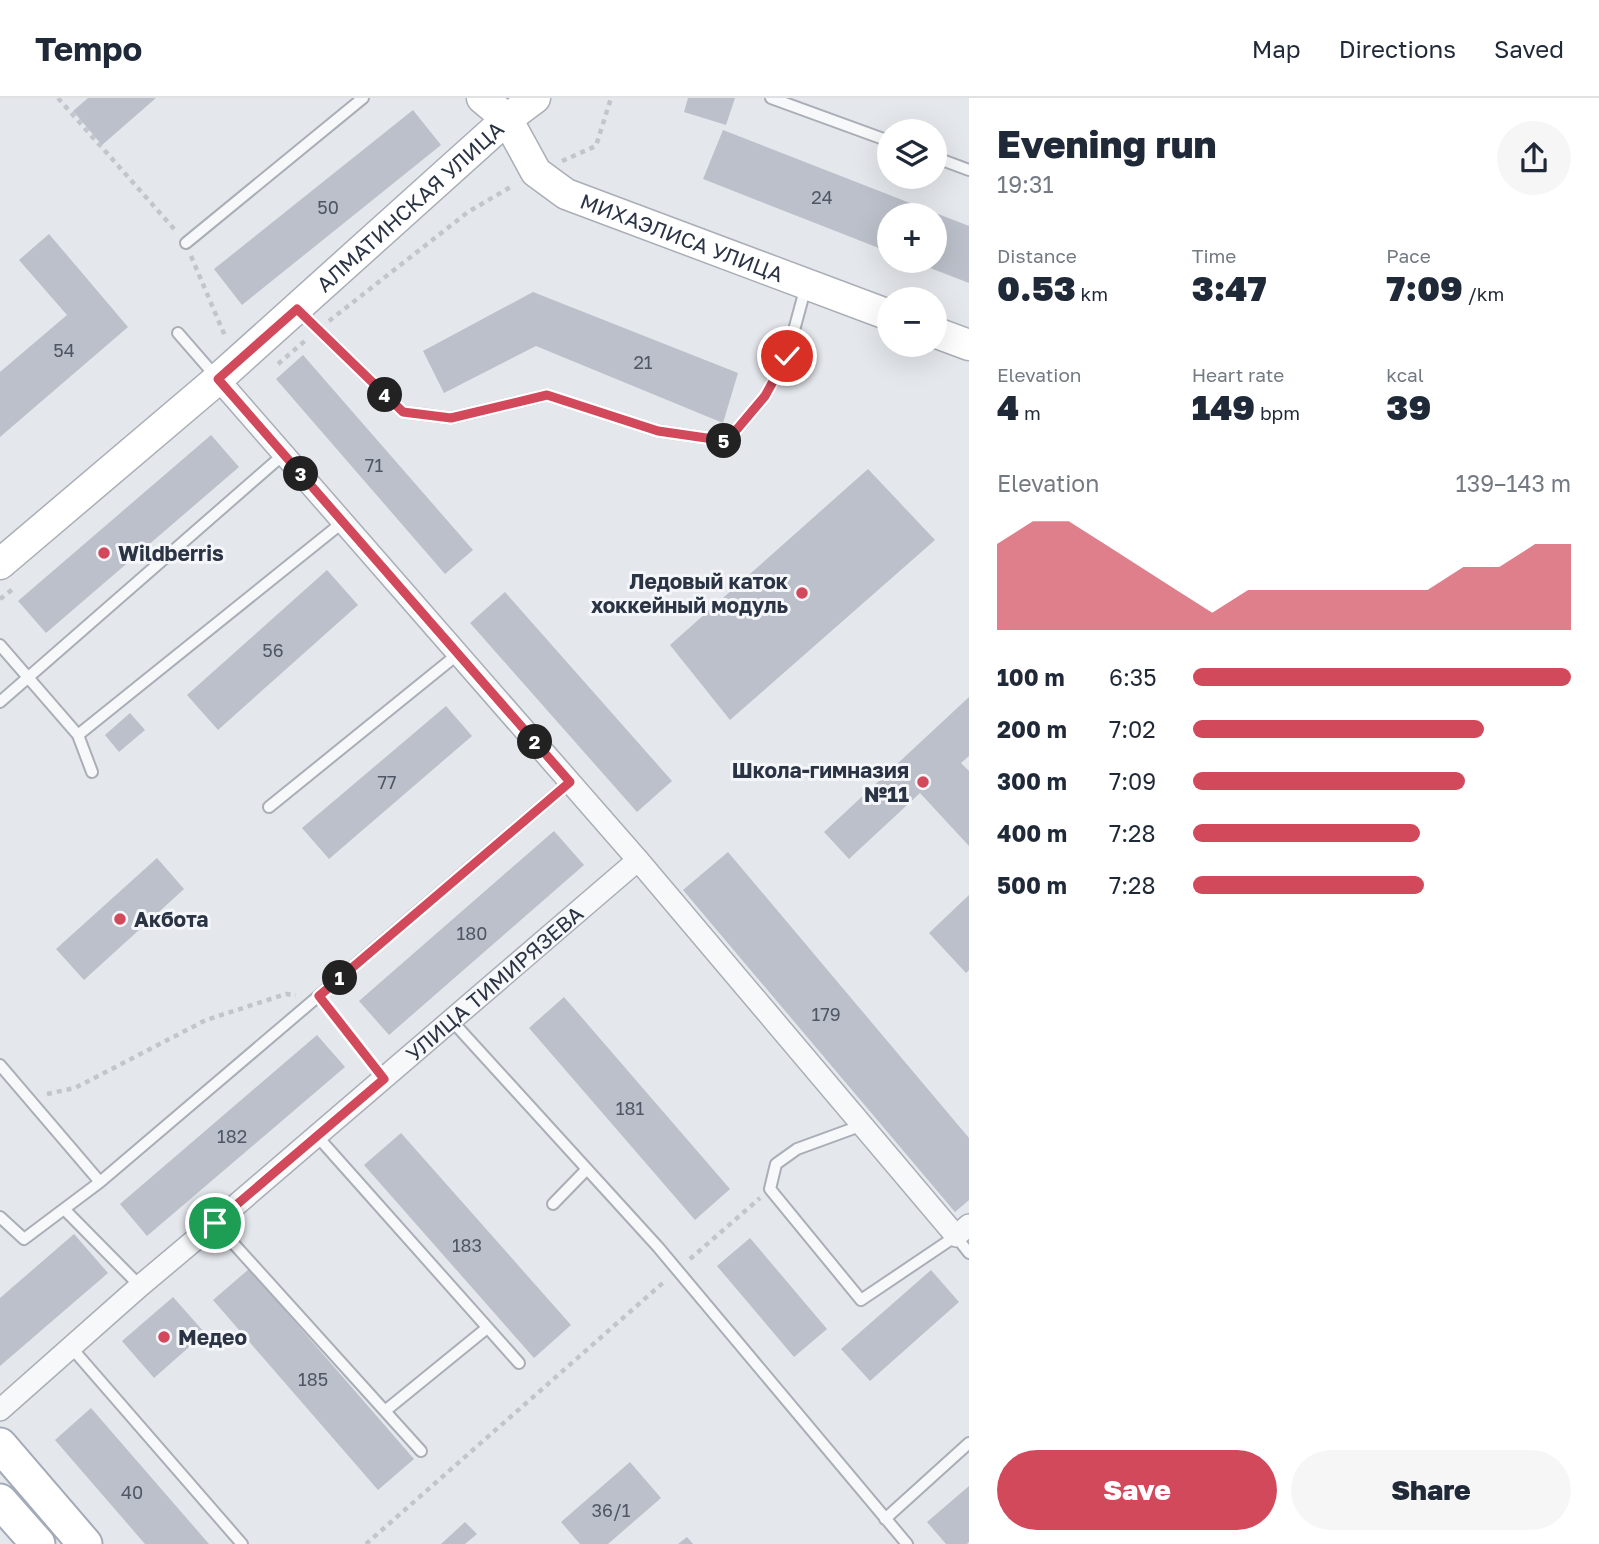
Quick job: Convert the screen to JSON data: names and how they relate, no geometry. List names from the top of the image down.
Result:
{
  "streets": {
    "street": ["АЛМАТИНСКАЯ УЛИЦА", "МИХАЭЛИСА УЛИЦА", "УЛИЦА ТИМИРЯЗЕВА"]
  },
  "crossings": [
    ["АЛМАТИНСКАЯ УЛИЦА", "МИХАЭЛИСА УЛИЦА"]
  ],
  "places": [
    "Wildberris",
    "Ледовый каток хоккейный модуль",
    "Школа-гимназия №11",
    "Акбота",
    "Медео"
  ],
  "house_numbers": [
    "24",
    "50",
    "54",
    "21",
    "71",
    "56",
    "77",
    "180",
    "179",
    "181",
    "182",
    "183",
    "185",
    "40",
    "36/1"
  ],
  "page": {
    "header": "Tempo",
    "nav": ["Map", "Directions", "Saved"],
    "heading": ["Evening run", "19:31"],
    "map_buttons": ["+", "−"],
    "stats": [
      ["Distance", "0.53 km"],
      ["Time", "3:47"],
      ["Pace", "7:09 /km"],
      ["Elevation", "4 m"],
      ["Heart rate", "149 bpm"],
      ["kcal", "39"]
    ],
    "pins": [
      "4",
      "5",
      "3",
      "2",
      "1"
    ],
    "chart": ["Elevation", "139–143 m"],
    "list": [
      {
        "name": "100 m",
        "note": "6:35"
      },
      {
        "name": "200 m",
        "note": "7:02"
      },
      {
        "name": "300 m",
        "note": "7:09"
      },
      {
        "name": "400 m",
        "note": "7:28"
      },
      {
        "name": "500 m",
        "note": "7:28"
      }
    ],
    "buttons": ["Save", "Share"]
  }
}
